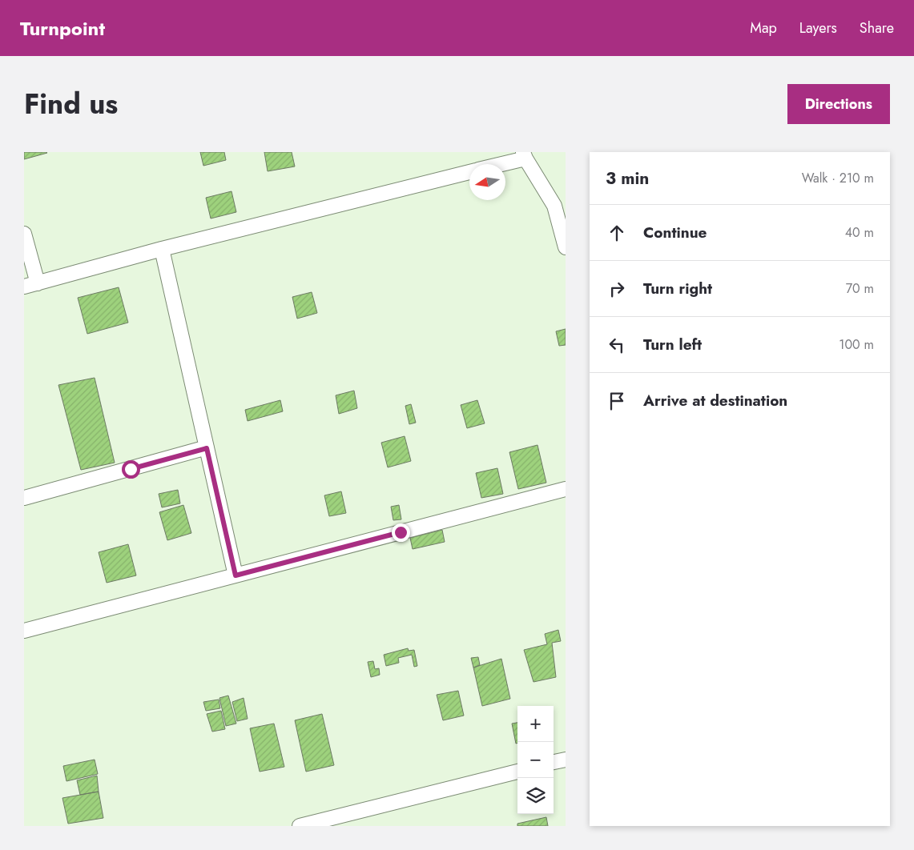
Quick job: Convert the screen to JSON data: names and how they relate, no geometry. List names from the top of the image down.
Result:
{
  "north": "left",
  "page": {
    "header": "Turnpoint",
    "nav": ["Map", "Layers", "Share"],
    "title": "Find us",
    "buttons": "Directions",
    "heading": ["3 min", "Walk · 210 m"],
    "list": [
      ["Continue", "40 m"],
      ["Turn right", "70 m"],
      ["Turn left", "100 m"],
      "Arrive at destination"
    ],
    "map_buttons": ["+", "−"]
  }
}
